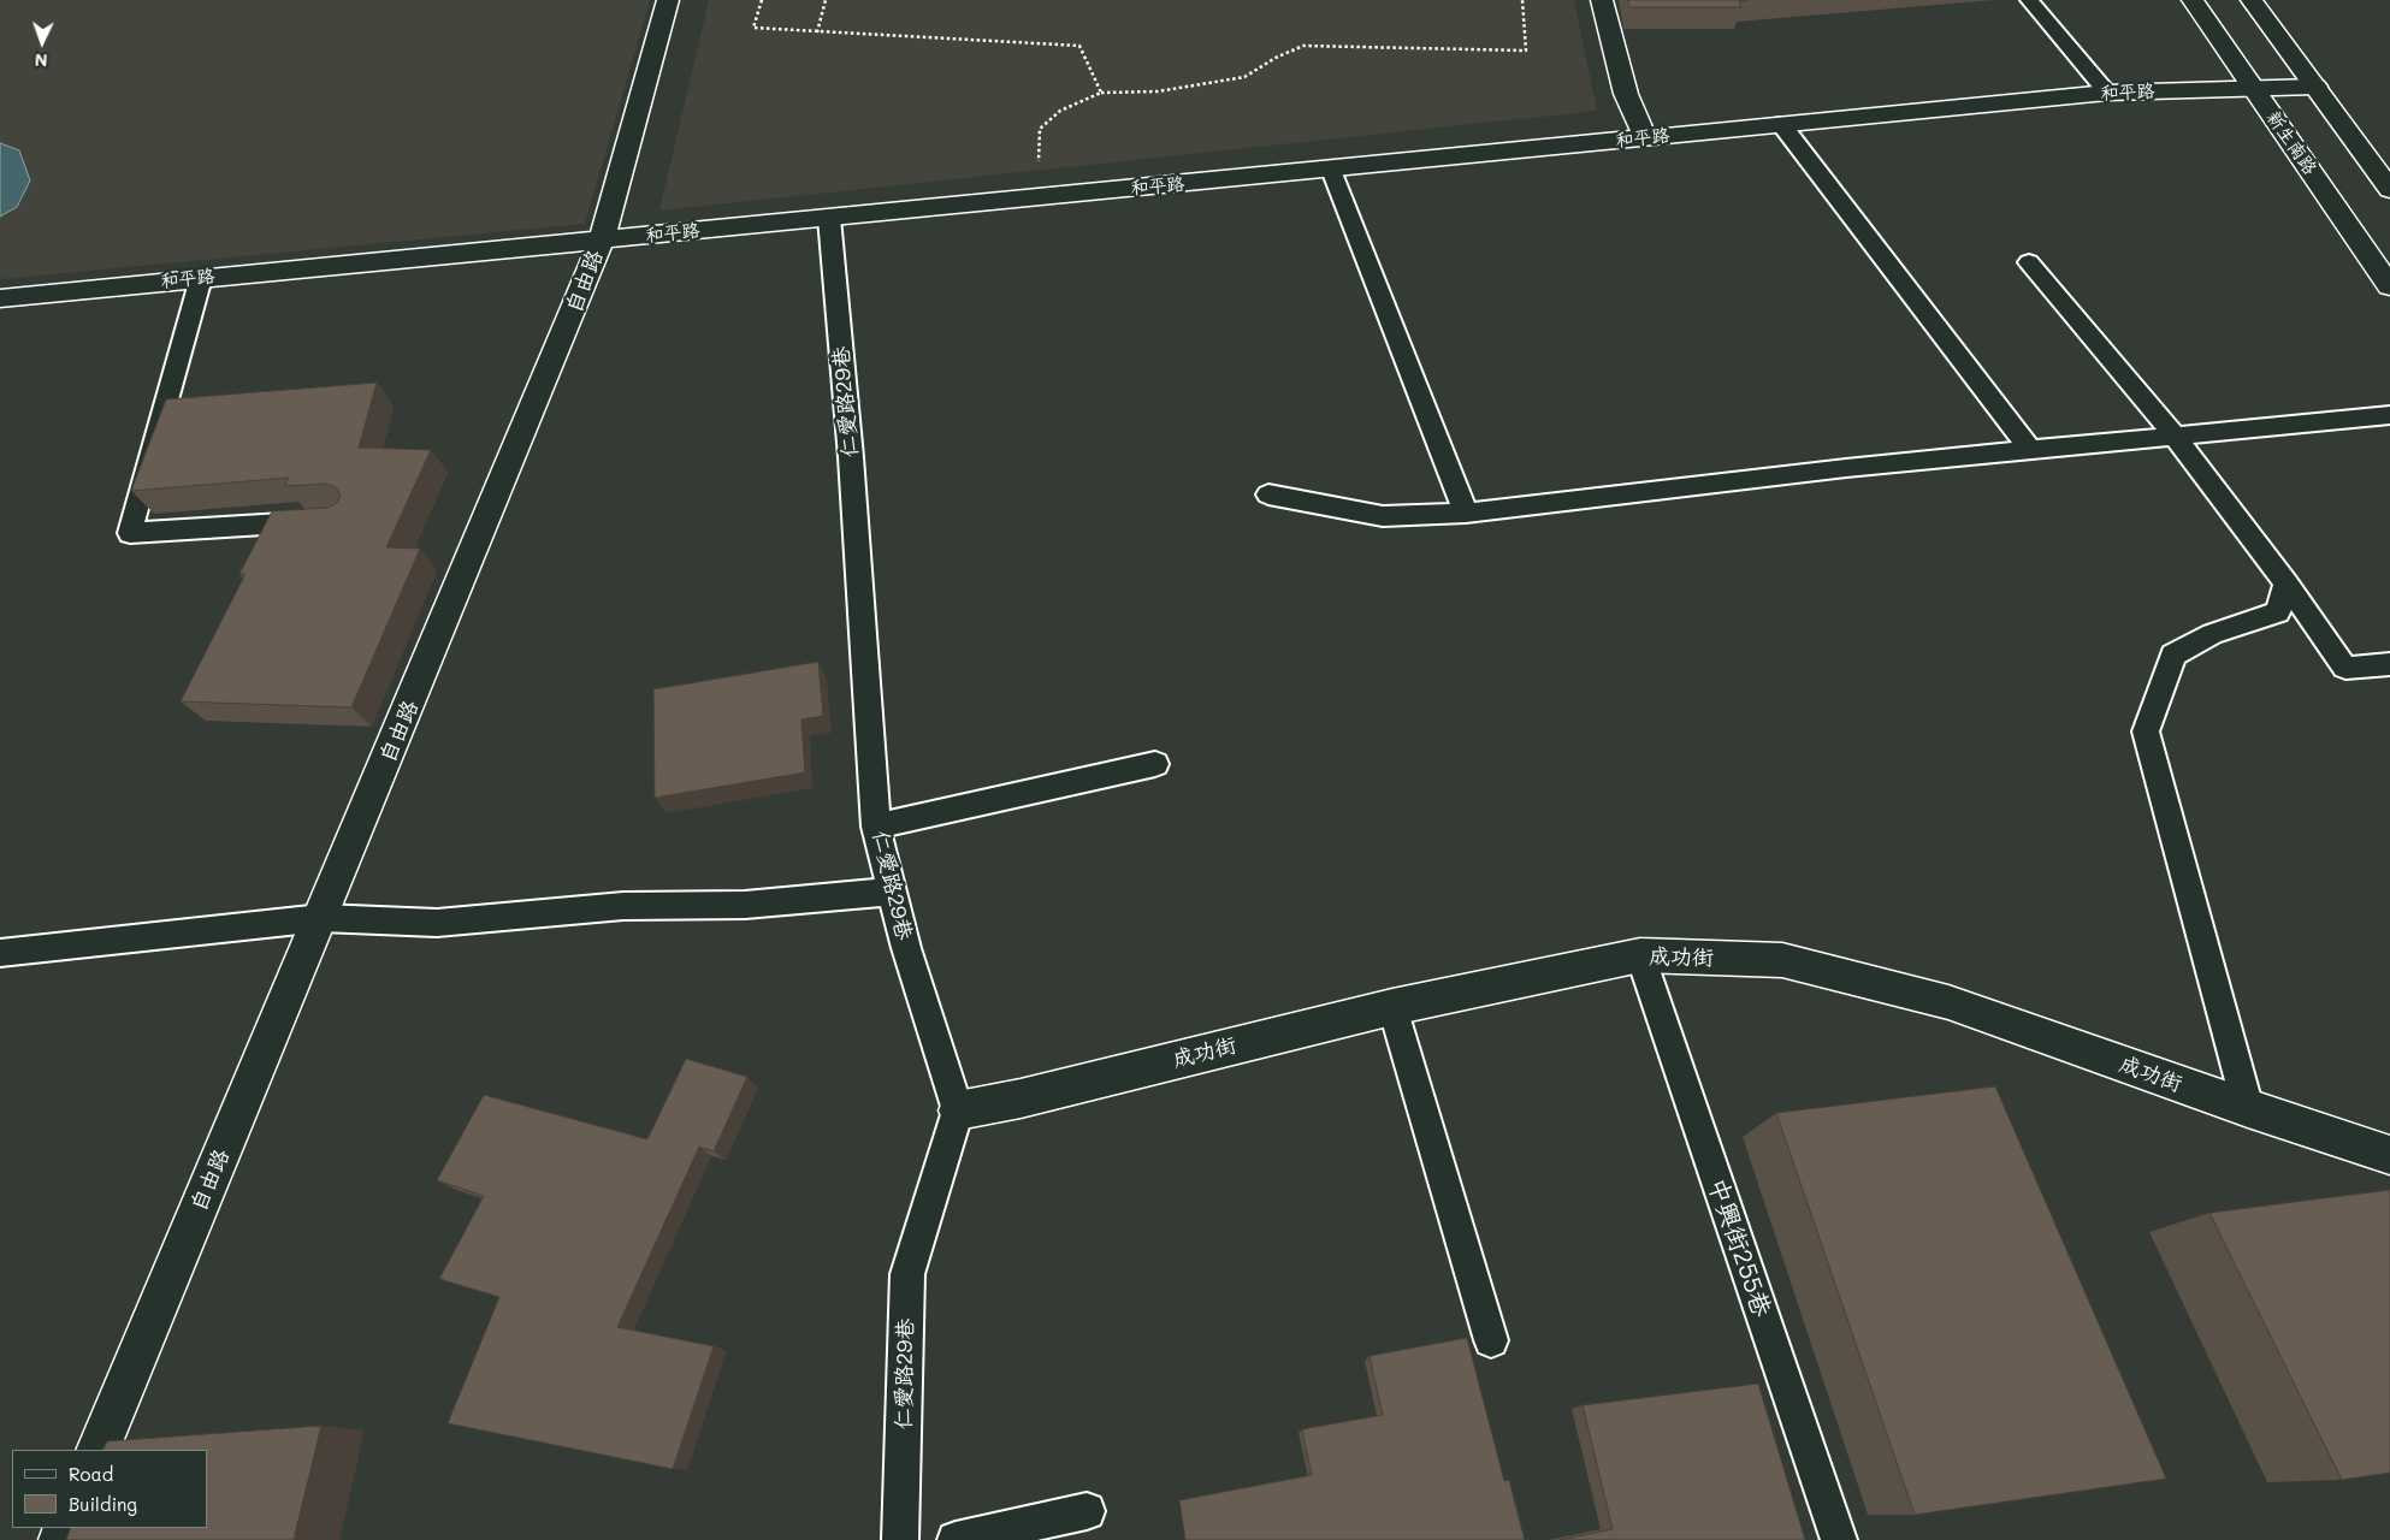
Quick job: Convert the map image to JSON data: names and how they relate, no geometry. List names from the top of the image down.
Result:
{
  "streets": {
    "street": [
      "和平路",
      "新生南路",
      "自由路",
      "成功街"
    ],
    "lane": ["仁愛路29巷", "中興街255巷"]
  },
  "crossings": [
    ["和平路", "新生南路"],
    ["和平路", "自由路"],
    ["和平路", "仁愛路29巷"],
    ["仁愛路29巷", "成功街"],
    ["成功街", "中興街255巷"]
  ],
  "legend": ["Road", "Building"],
  "north": "bottom"
}
